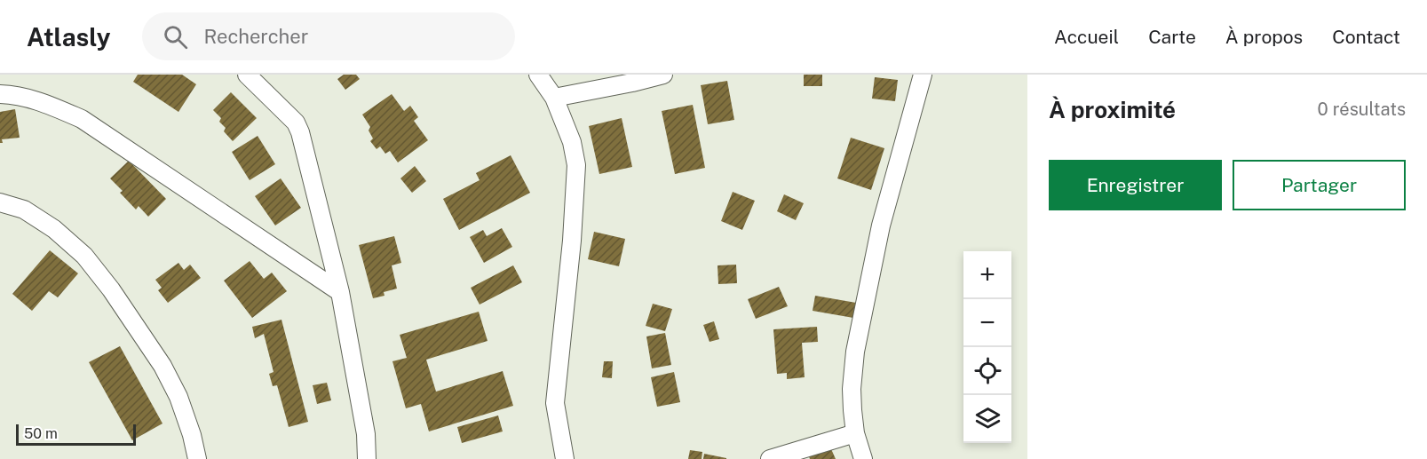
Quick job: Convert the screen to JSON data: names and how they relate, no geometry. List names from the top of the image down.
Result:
{
  "scale_bar": "50 m",
  "page": {
    "header": "Atlasly",
    "search": "Rechercher",
    "nav": [
      "Accueil",
      "Carte",
      "À propos",
      "Contact"
    ],
    "heading": ["À proximité", "0 résultats"],
    "buttons": ["Enregistrer", "Partager"],
    "map_buttons": ["+", "−"],
    "scale": "50 m"
  }
}
